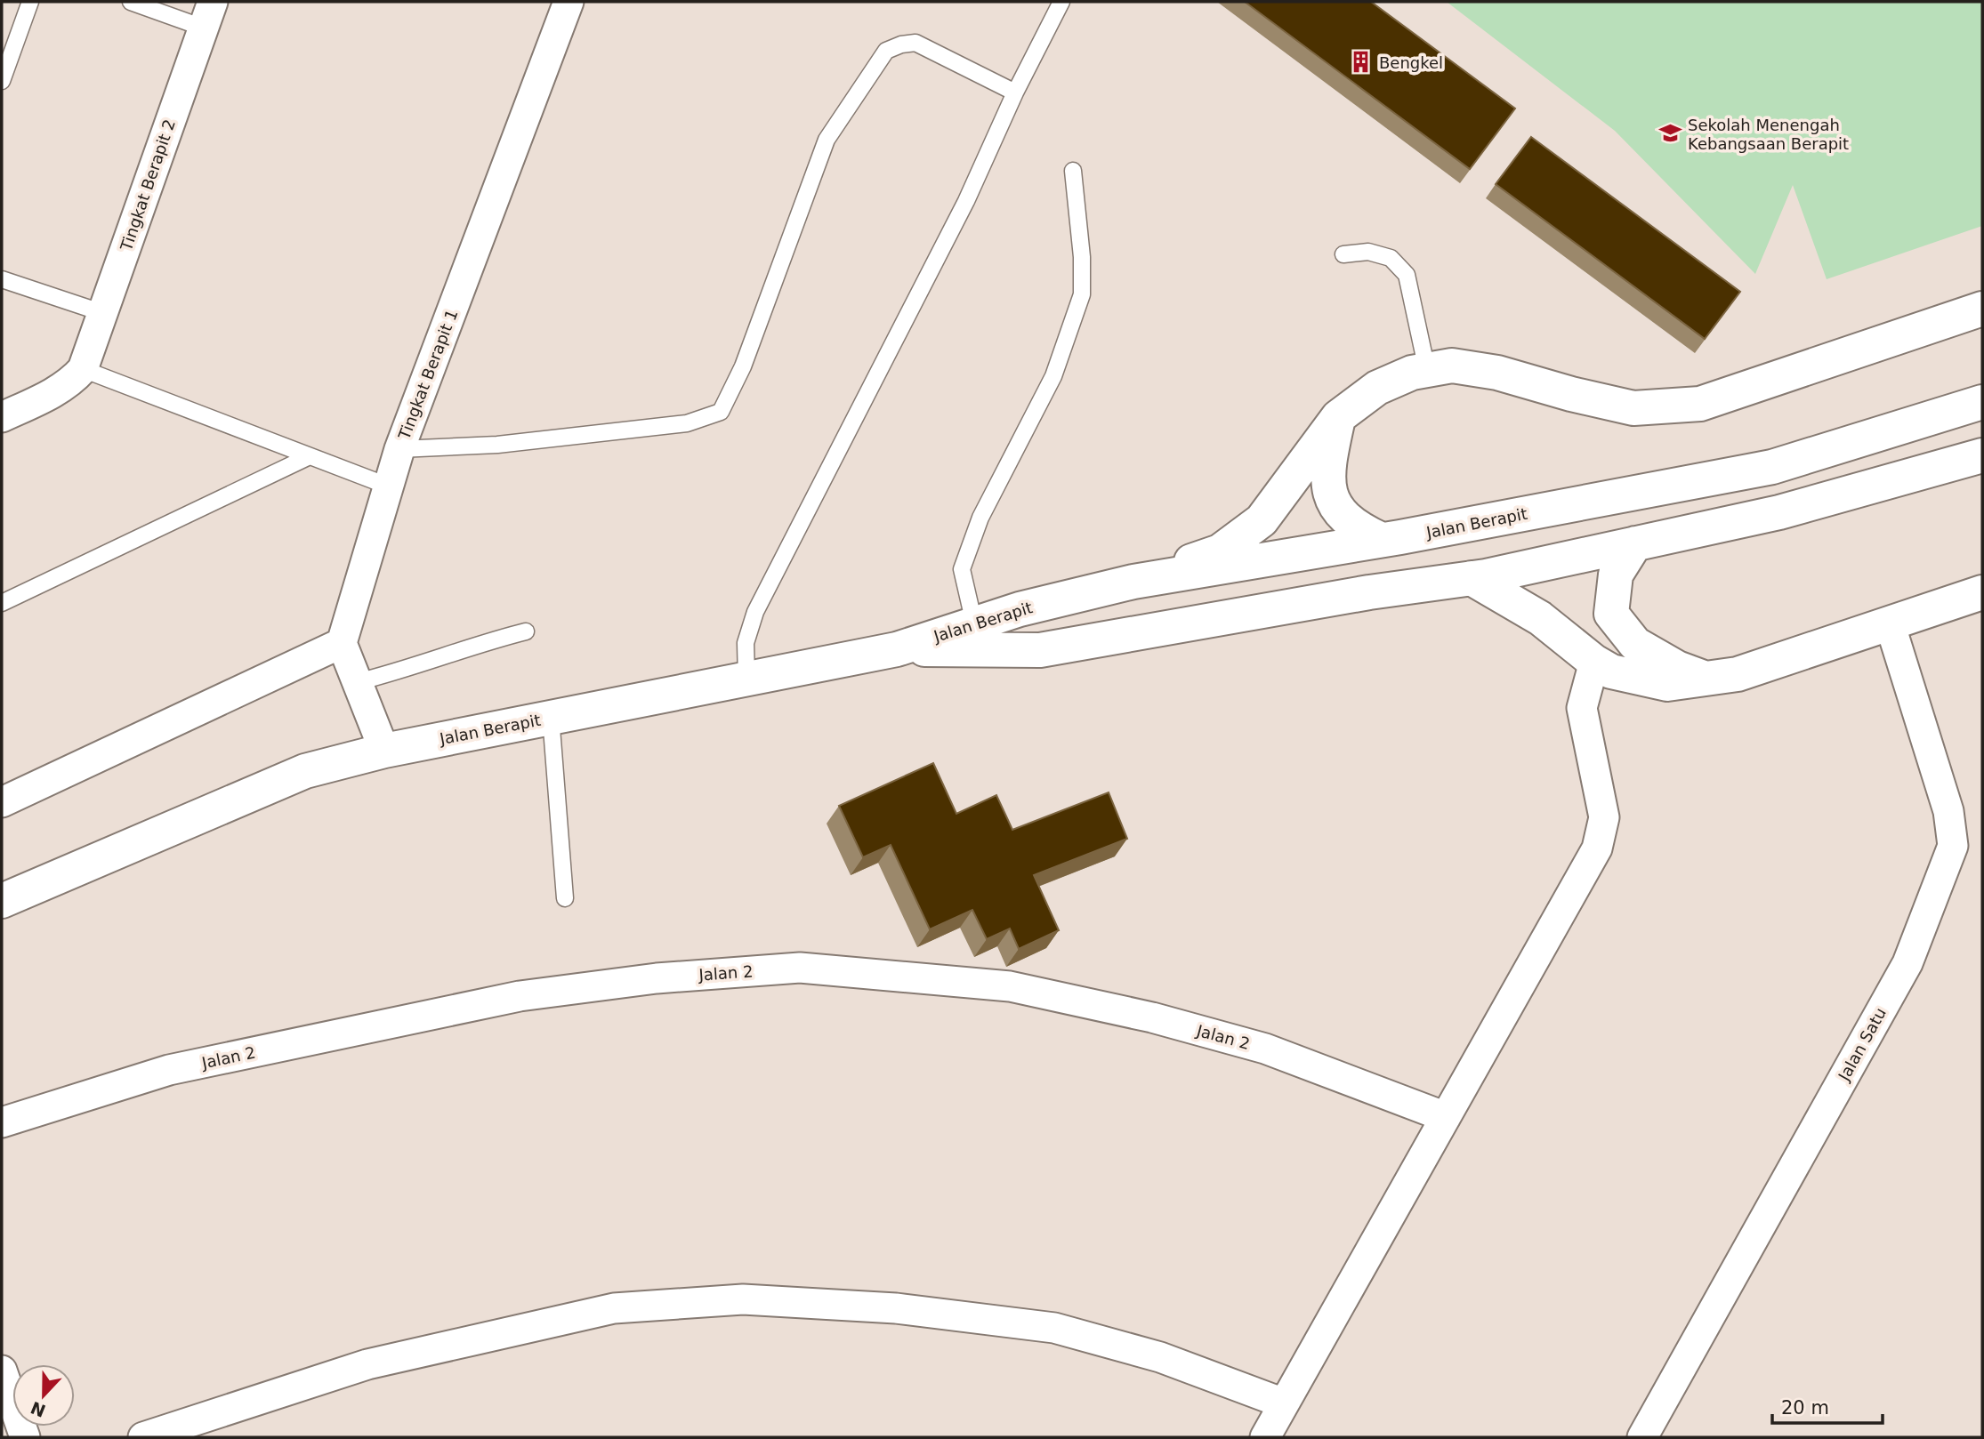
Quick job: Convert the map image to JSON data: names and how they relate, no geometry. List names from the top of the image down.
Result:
{
  "streets": {
    "main road": ["Jalan Berapit"],
    "street": [
      "Tingkat Berapit 2",
      "Tingkat Berapit 1",
      "Jalan 2",
      "Jalan Satu"
    ]
  },
  "places": {
    "building": ["Bengkel"],
    "school or university": ["Sekolah Menengah Kebangsaan Berapit"]
  },
  "scale_bar": "20 m",
  "north": "bottom"
}
